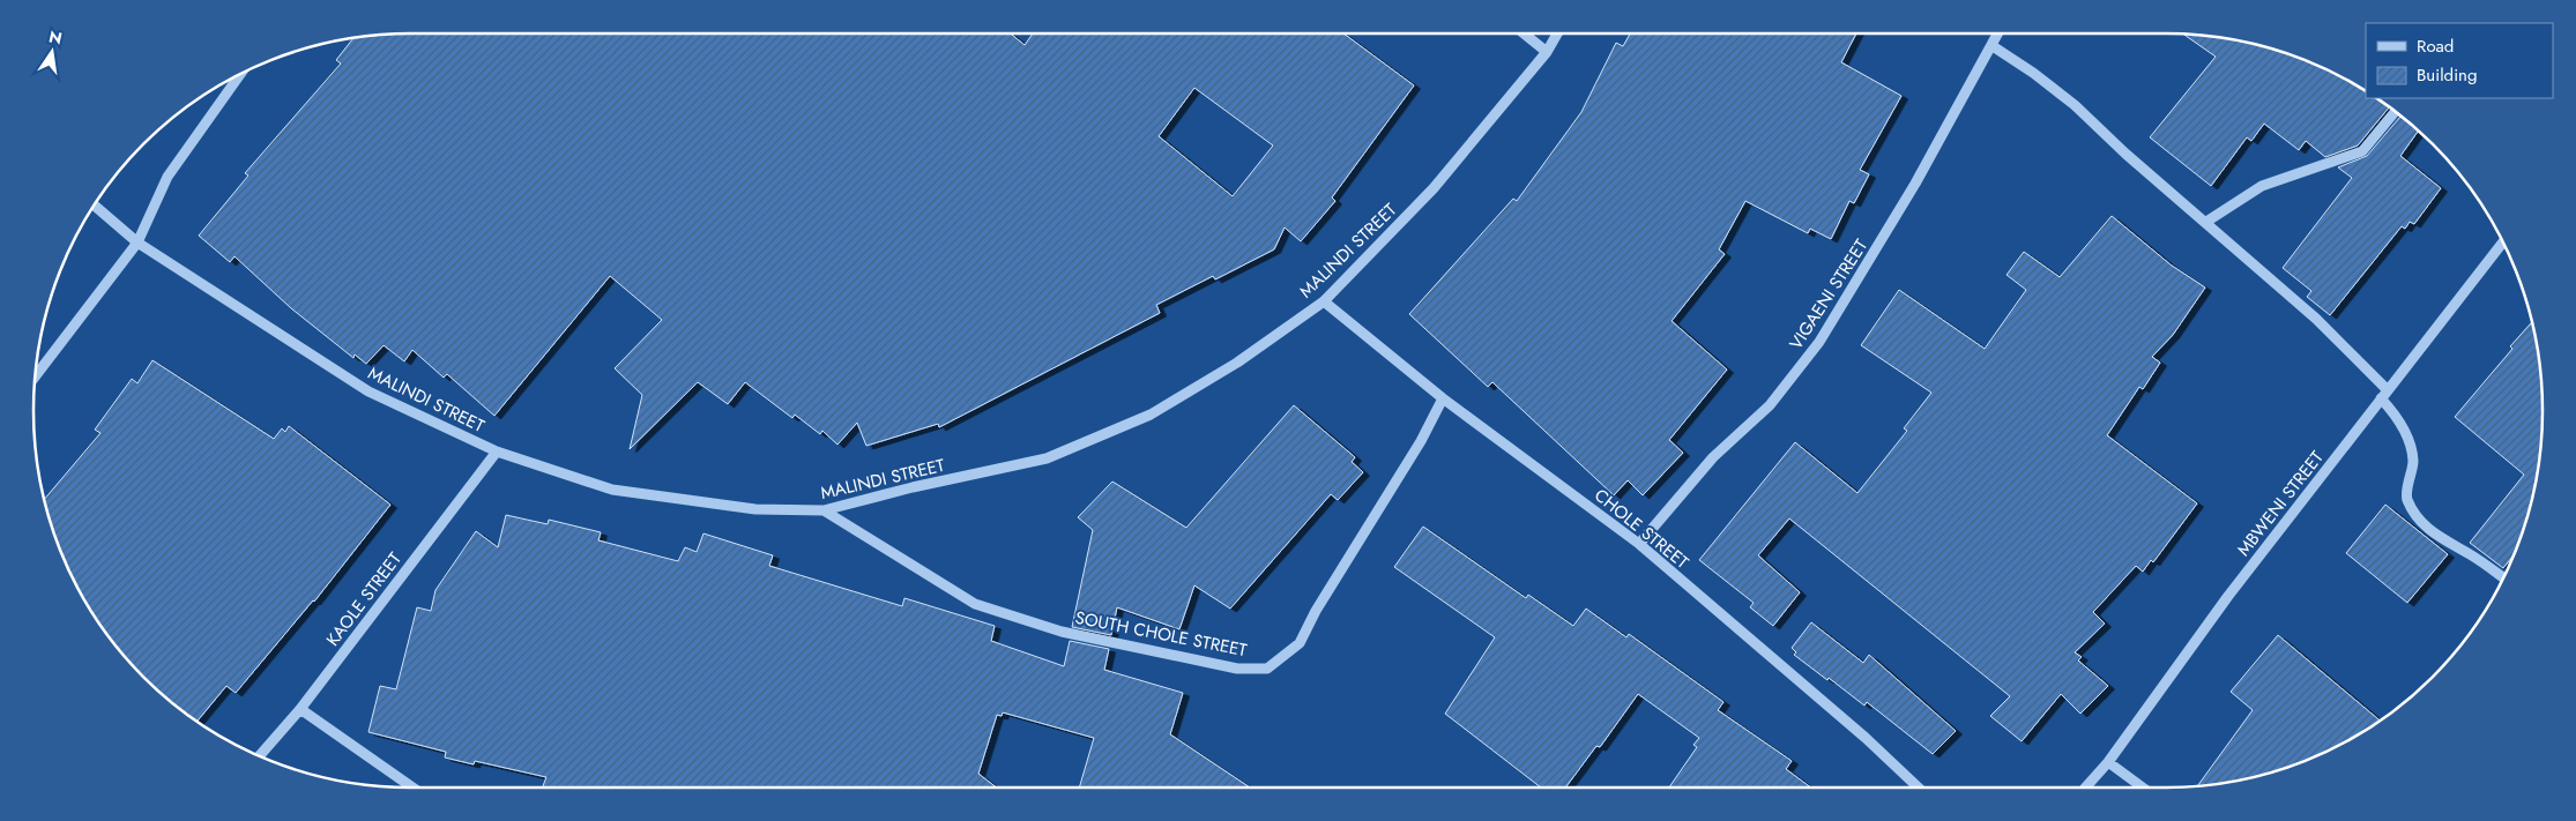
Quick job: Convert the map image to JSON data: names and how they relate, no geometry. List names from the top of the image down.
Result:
{
  "streets": {
    "street": [
      "MALINDI STREET",
      "VIGAENI STREET",
      "MBWENI STREET",
      "CHOLE STREET",
      "KAOLE STREET",
      "SOUTH CHOLE STREET"
    ]
  },
  "crossings": [
    ["MALINDI STREET", "CHOLE STREET"],
    ["MALINDI STREET", "KAOLE STREET"],
    ["MALINDI STREET", "SOUTH CHOLE STREET"],
    ["VIGAENI STREET", "CHOLE STREET"],
    ["CHOLE STREET", "SOUTH CHOLE STREET"]
  ],
  "legend": ["Road", "Building"],
  "north": "top"
}
